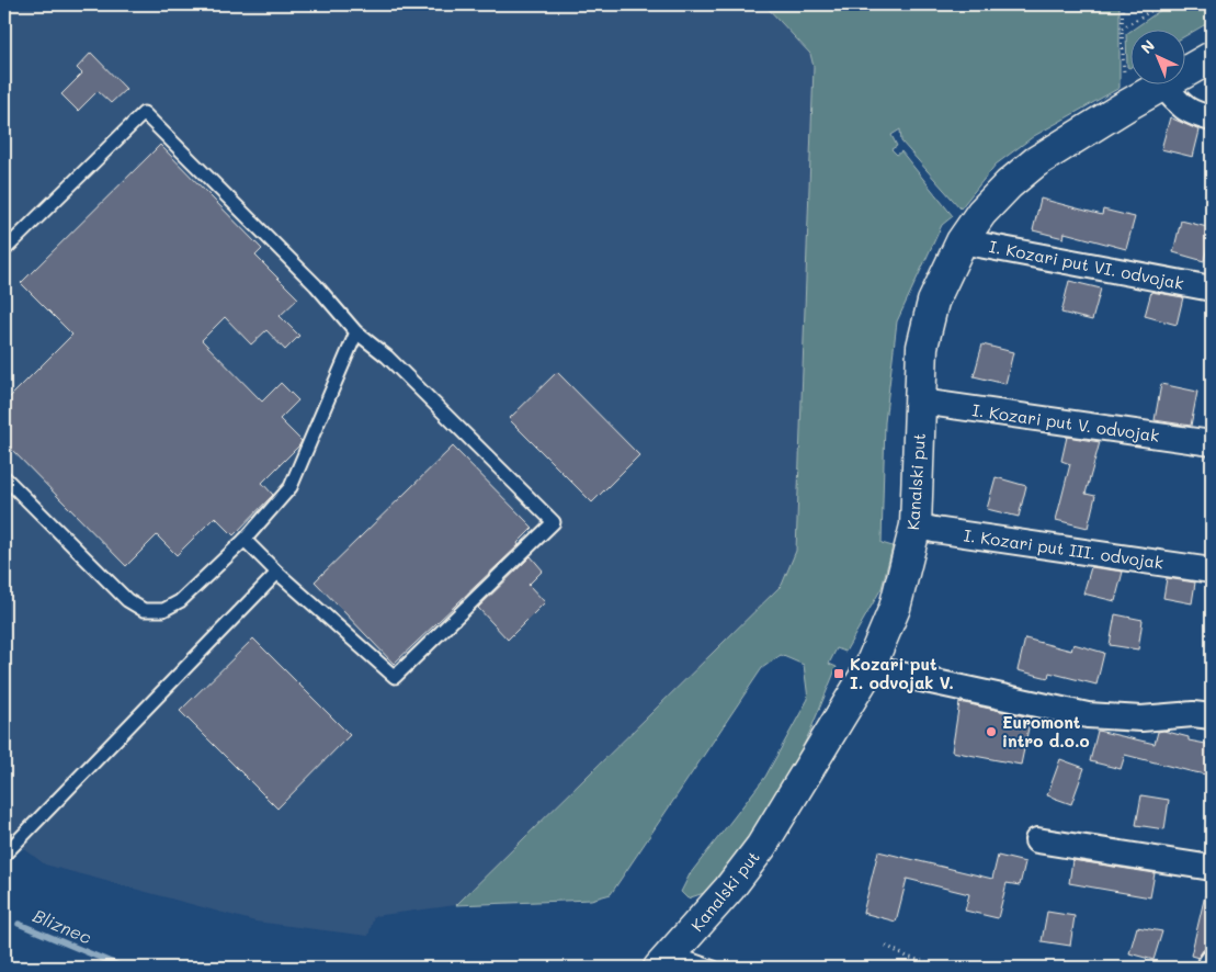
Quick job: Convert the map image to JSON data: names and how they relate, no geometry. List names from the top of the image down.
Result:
{
  "streets": {
    "street": [
      "I. Kozari put VI. odvojak",
      "I. Kozari put V. odvojak",
      "Kanalski put",
      "I. Kozari put III. odvojak"
    ]
  },
  "crossings": [
    ["I. Kozari put VI. odvojak", "Kanalski put"],
    ["I. Kozari put V. odvojak", "Kanalski put"],
    ["Kanalski put", "I. Kozari put III. odvojak"]
  ],
  "water": ["Bliznec"],
  "places": {
    "transit": ["Kozari put I. odvojak V."],
    "other": ["Euromont intro d.o.o"]
  },
  "north": "top left"
}
